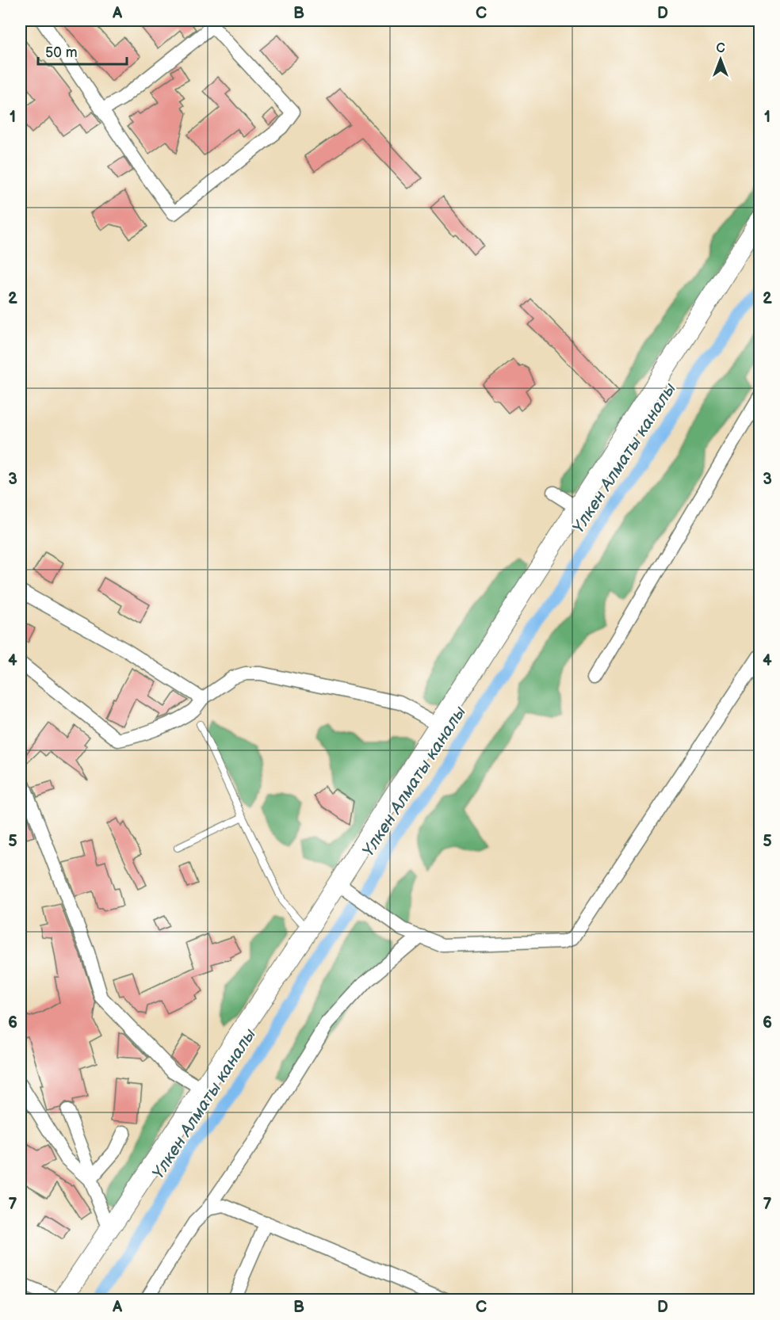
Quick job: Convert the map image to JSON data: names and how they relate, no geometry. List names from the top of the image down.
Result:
{
  "water": ["Үлкен Алматы каналы"],
  "scale_bar": "50 m",
  "north": "top",
  "grid": {
    "columns": [
      "A",
      "B",
      "C",
      "D"
    ],
    "rows": [
      "1",
      "2",
      "3",
      "4",
      "5",
      "6",
      "7"
    ]
  }
}
